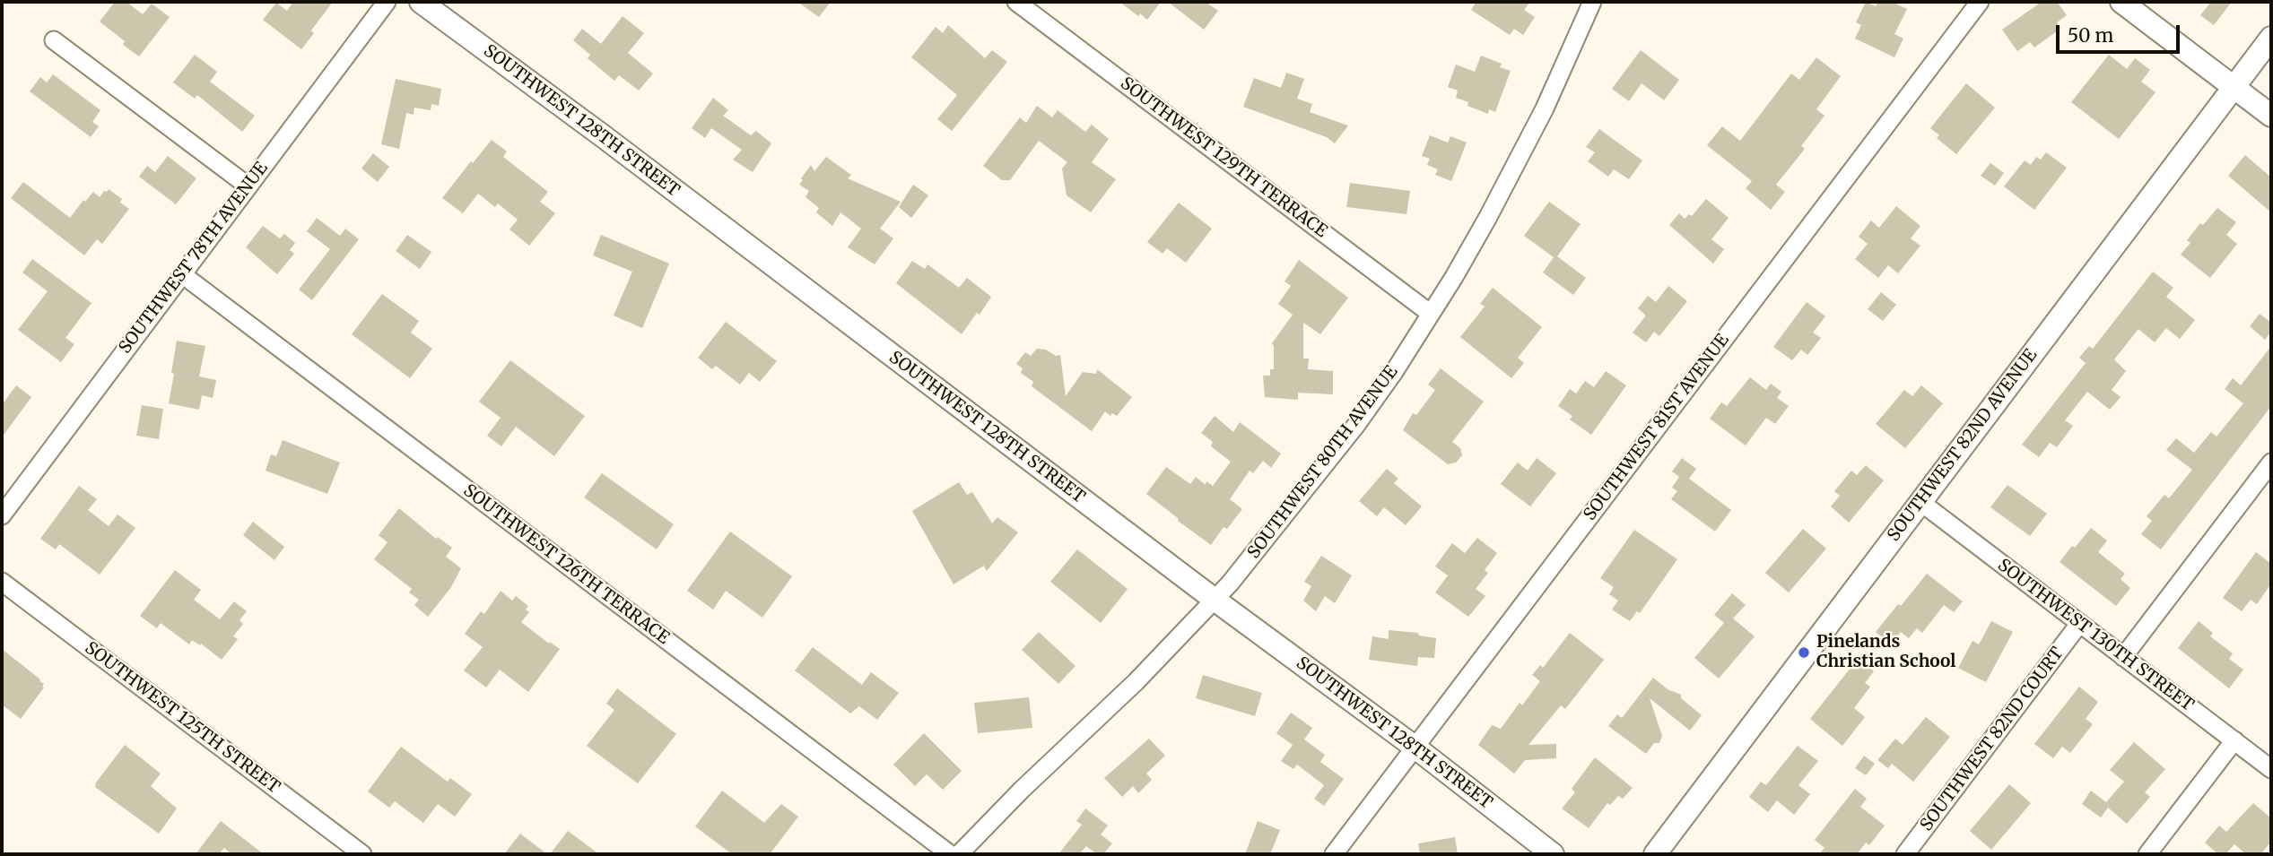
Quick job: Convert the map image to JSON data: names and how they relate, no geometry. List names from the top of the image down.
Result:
{
  "streets": {
    "street": [
      "SOUTHWEST 128TH STREET",
      "SOUTHWEST 129TH TERRACE",
      "SOUTHWEST 78TH AVENUE",
      "SOUTHWEST 81ST AVENUE",
      "SOUTHWEST 82ND AVENUE",
      "SOUTHWEST 80TH AVENUE",
      "SOUTHWEST 126TH TERRACE",
      "SOUTHWEST 130TH STREET",
      "SOUTHWEST 125TH STREET",
      "SOUTHWEST 82ND COURT"
    ]
  },
  "crossings": [
    ["SOUTHWEST 128TH STREET", "SOUTHWEST 81ST AVENUE"],
    ["SOUTHWEST 128TH STREET", "SOUTHWEST 80TH AVENUE"],
    ["SOUTHWEST 129TH TERRACE", "SOUTHWEST 80TH AVENUE"],
    ["SOUTHWEST 78TH AVENUE", "SOUTHWEST 126TH TERRACE"],
    ["SOUTHWEST 82ND AVENUE", "SOUTHWEST 130TH STREET"],
    ["SOUTHWEST 130TH STREET", "SOUTHWEST 82ND COURT"]
  ],
  "places": ["Pinelands Christian School"],
  "scale_bar": "50 m"
}
